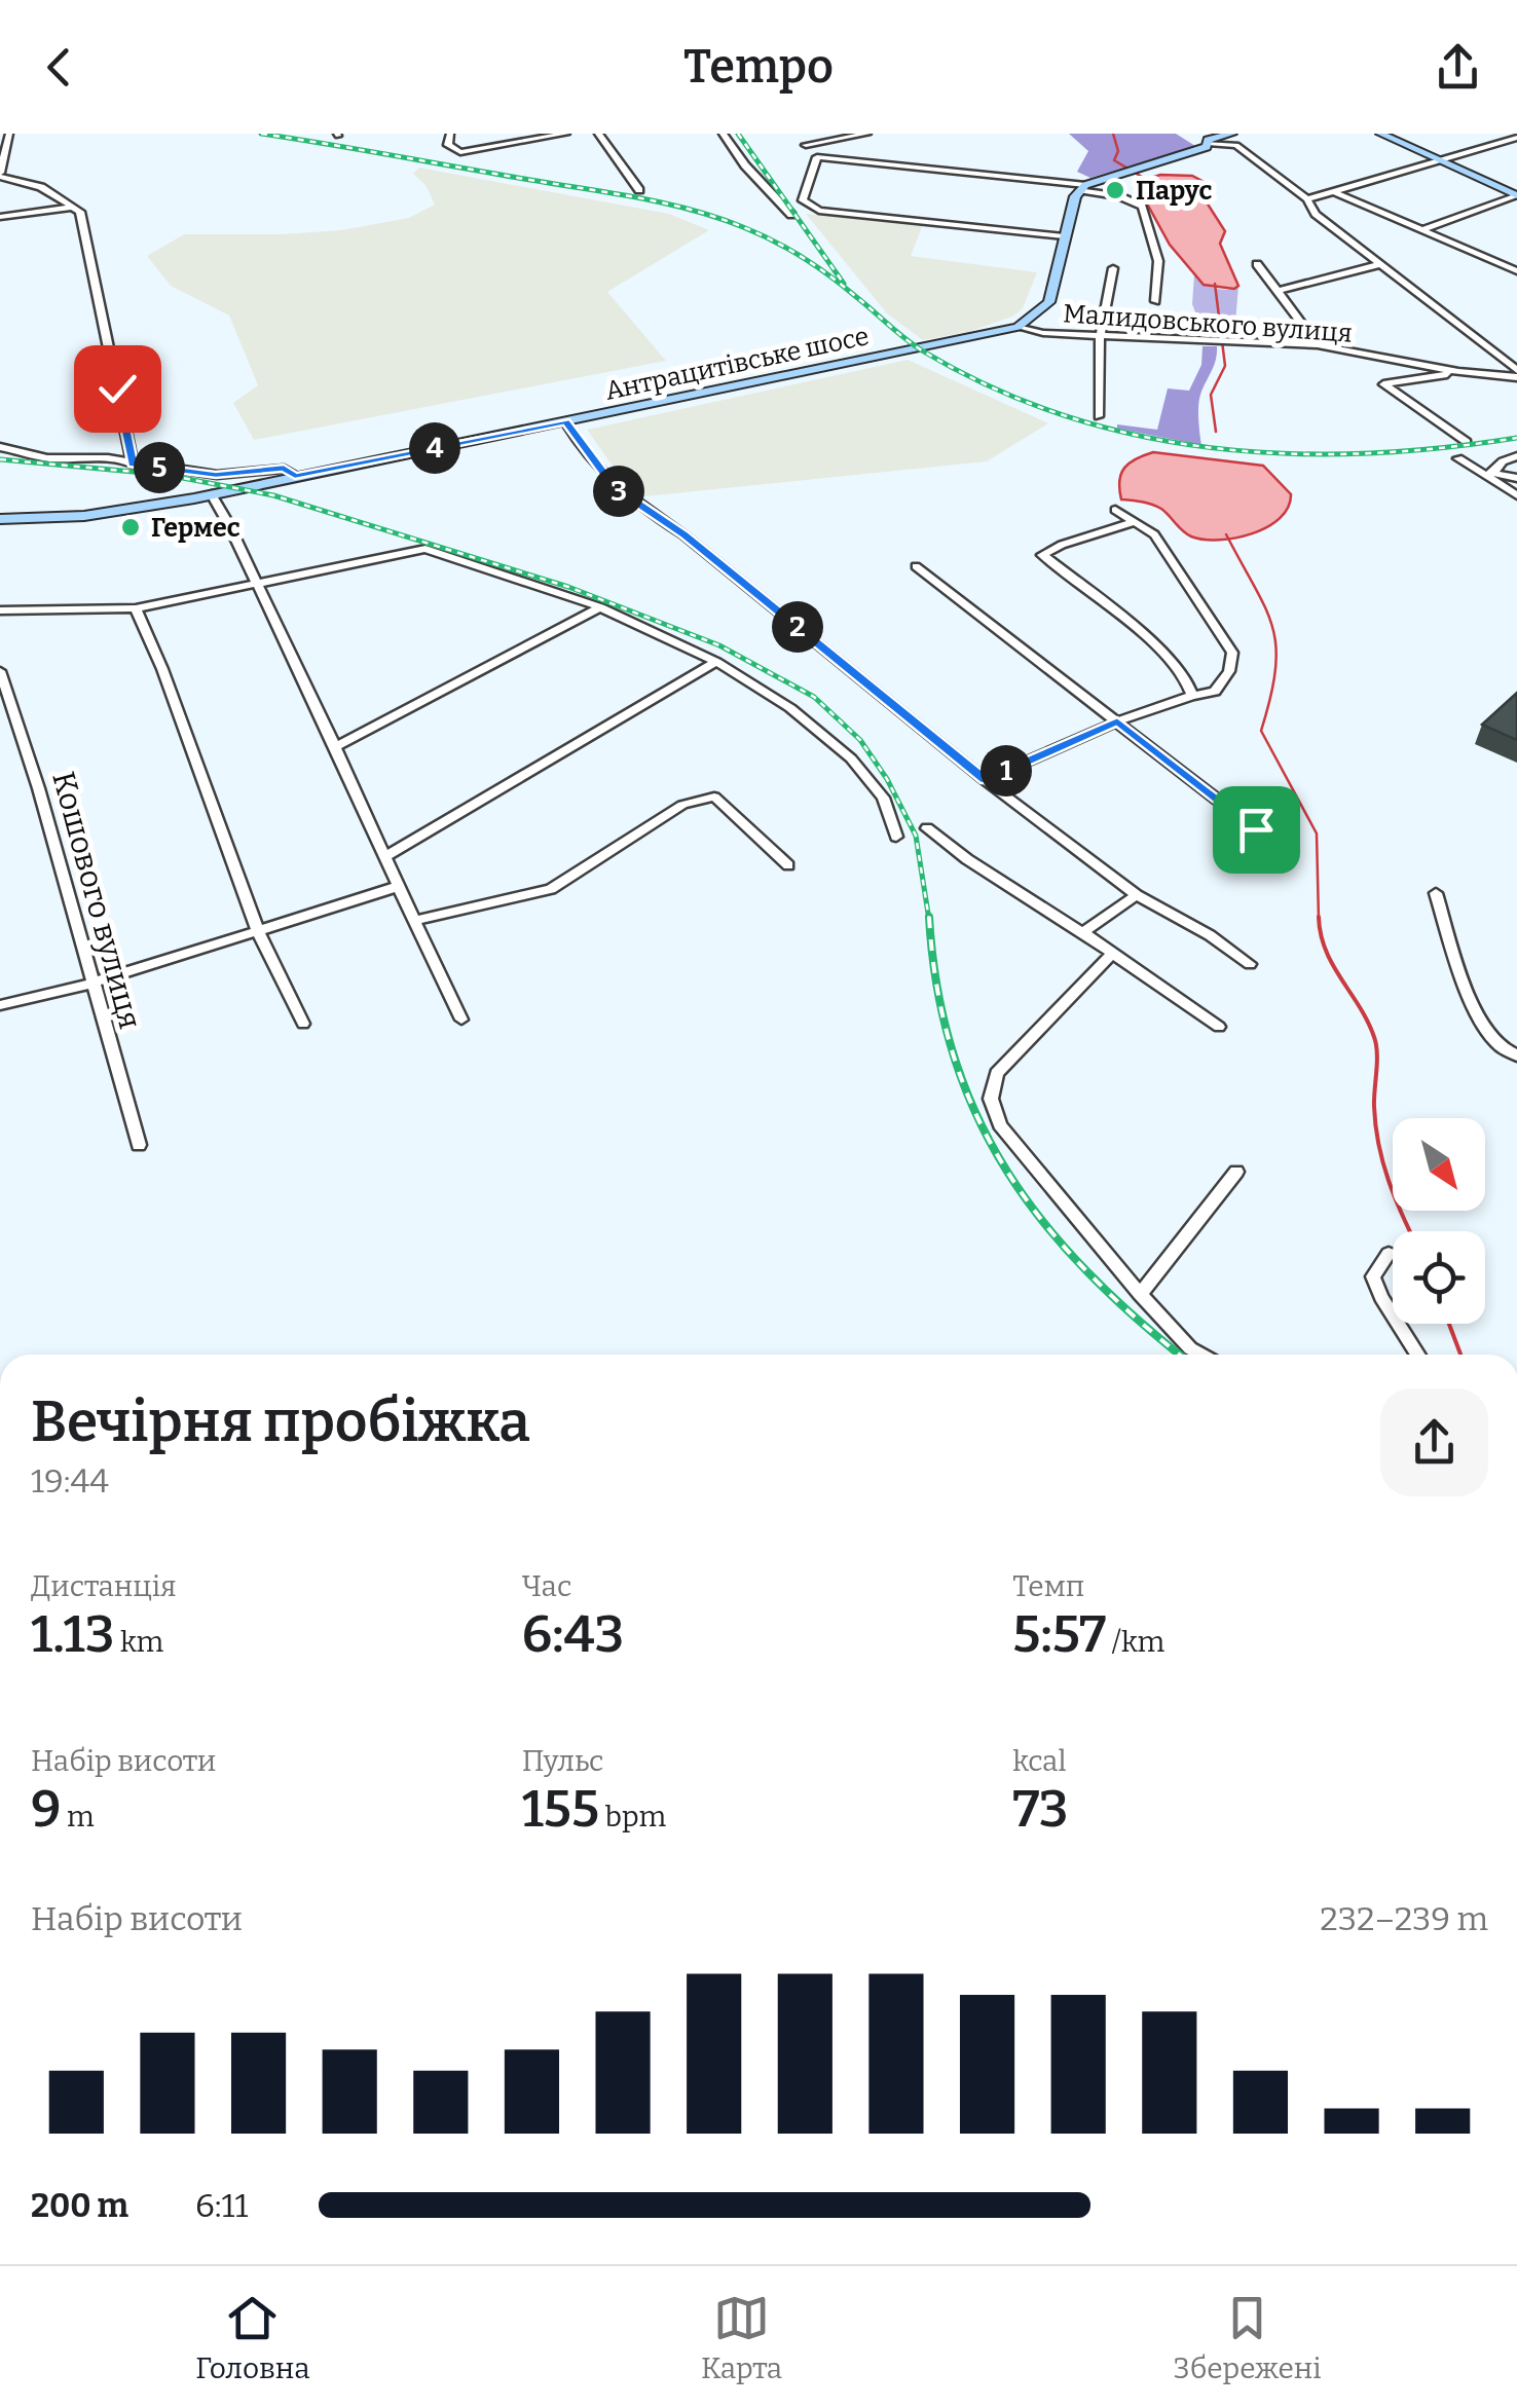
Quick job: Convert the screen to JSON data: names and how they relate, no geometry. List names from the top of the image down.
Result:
{
  "streets": {
    "main road": ["Антрацитівське шосе"],
    "street": ["Малидовського вулиця", "Кошового вулиця"]
  },
  "crossings": [
    ["Малидовського вулиця", "Антрацитівське шосе"]
  ],
  "places": ["Парус", "Гермес"],
  "north": "bottom right",
  "page": {
    "header": "Tempo",
    "pins": [
      "4",
      "5",
      "3",
      "2",
      "1"
    ],
    "heading": ["Вечірня пробіжка", "19:44"],
    "stats": [
      ["Дистанція", "1.13 km"],
      ["Час", "6:43"],
      ["Темп", "5:57 /km"],
      ["Набір висоти", "9 m"],
      ["Пульс", "155 bpm"],
      ["kcal", "73"]
    ],
    "chart": ["Набір висоти", "232–239 m"],
    "list": [
      {
        "name": "200 m",
        "note": "6:11"
      }
    ],
    "tabs": ["Головна", "Карта", "Збережені"]
  }
}
